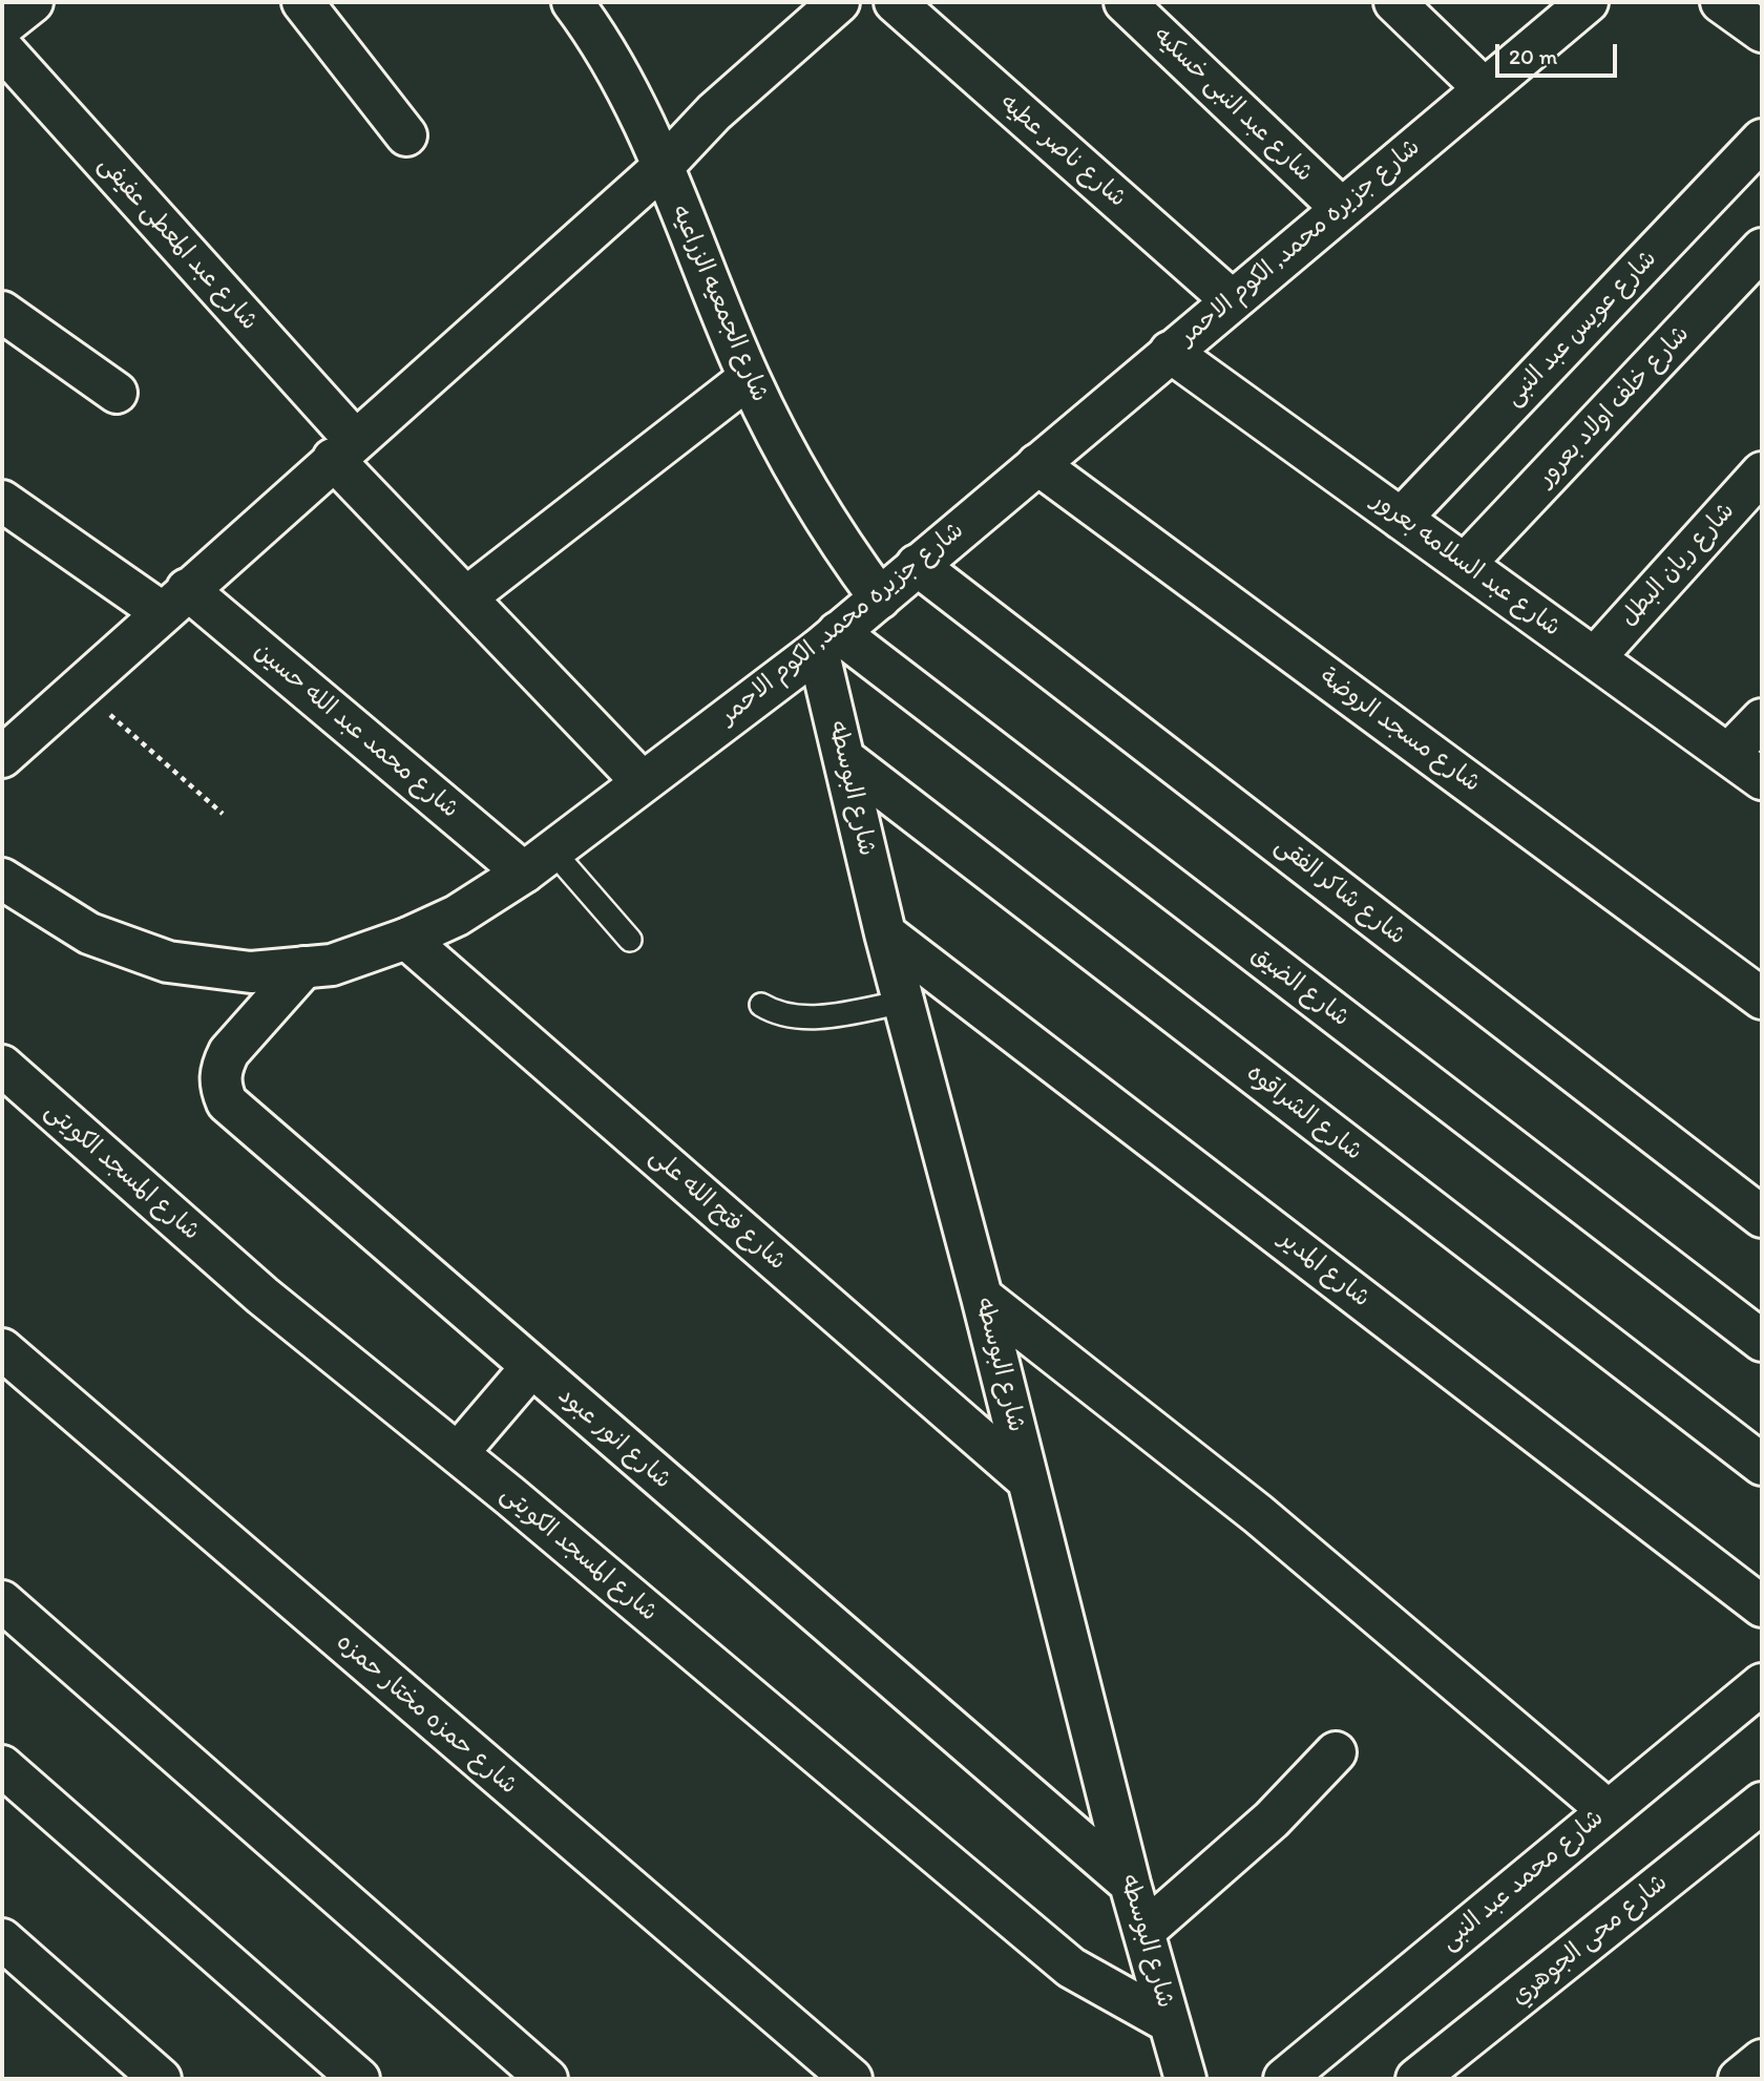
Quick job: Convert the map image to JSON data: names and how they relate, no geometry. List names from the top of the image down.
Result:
{
  "streets": {
    "street": [
      "شارع عبد النبى خسكيه",
      "شارع ناصر عطيه",
      "شارع جزيره محمد, الكوم الاحمر",
      "شارع عبد المعطى عفيفى",
      "شارع الجمعيه الزراعيه",
      "شارع عويس عبد النبى",
      "شارع خلف اولاد بعرور",
      "شارع عبد السلامه بعرور",
      "شارع ريان البطل",
      "شارع محمد عبد الله حسين",
      "شارع مسجد الروضة",
      "شارع البوسطه",
      "شارع شاكر الفقى",
      "شارع الضيق",
      "شارع الشراقوه",
      "شارع المسجد الكويتى",
      "شارع فتح الله على",
      "شارع المدير",
      "شارع انور عبود",
      "شارع حمزه مختار حمزه",
      "شارع محمد عبد النبى",
      "شارع محى الجوهري"
    ]
  },
  "crossings": [
    ["شارع عبد النبى خسكيه", "شارع جزيره محمد, الكوم الاحمر"],
    ["شارع ناصر عطيه", "شارع جزيره محمد, الكوم الاحمر"],
    ["شارع جزيره محمد, الكوم الاحمر", "شارع عبد المعطى عفيفى"],
    ["شارع جزيره محمد, الكوم الاحمر", "شارع الجمعيه الزراعيه"],
    ["شارع جزيره محمد, الكوم الاحمر", "شارع عبد السلامه بعرور"],
    ["شارع جزيره محمد, الكوم الاحمر", "شارع محمد عبد الله حسين"],
    ["شارع جزيره محمد, الكوم الاحمر", "شارع مسجد الروضة"],
    ["شارع جزيره محمد, الكوم الاحمر", "شارع البوسطه"],
    ["شارع جزيره محمد, الكوم الاحمر", "شارع شاكر الفقى"],
    ["شارع جزيره محمد, الكوم الاحمر", "شارع الضيق"],
    ["شارع جزيره محمد, الكوم الاحمر", "شارع فتح الله على"],
    ["شارع جزيره محمد, الكوم الاحمر", "شارع انور عبود"],
    ["شارع عويس عبد النبى", "شارع عبد السلامه بعرور"],
    ["شارع خلف اولاد بعرور", "شارع عبد السلامه بعرور"],
    ["شارع عبد السلامه بعرور", "شارع ريان البطل"],
    ["شارع البوسطه", "شارع الضيق"],
    ["شارع البوسطه", "شارع الشراقوه"],
    ["شارع البوسطه", "شارع المسجد الكويتى"],
    ["شارع البوسطه", "شارع فتح الله على"],
    ["شارع البوسطه", "شارع المدير"],
    ["شارع البوسطه", "شارع انور عبود"]
  ],
  "scale_bar": "20 m"
}
